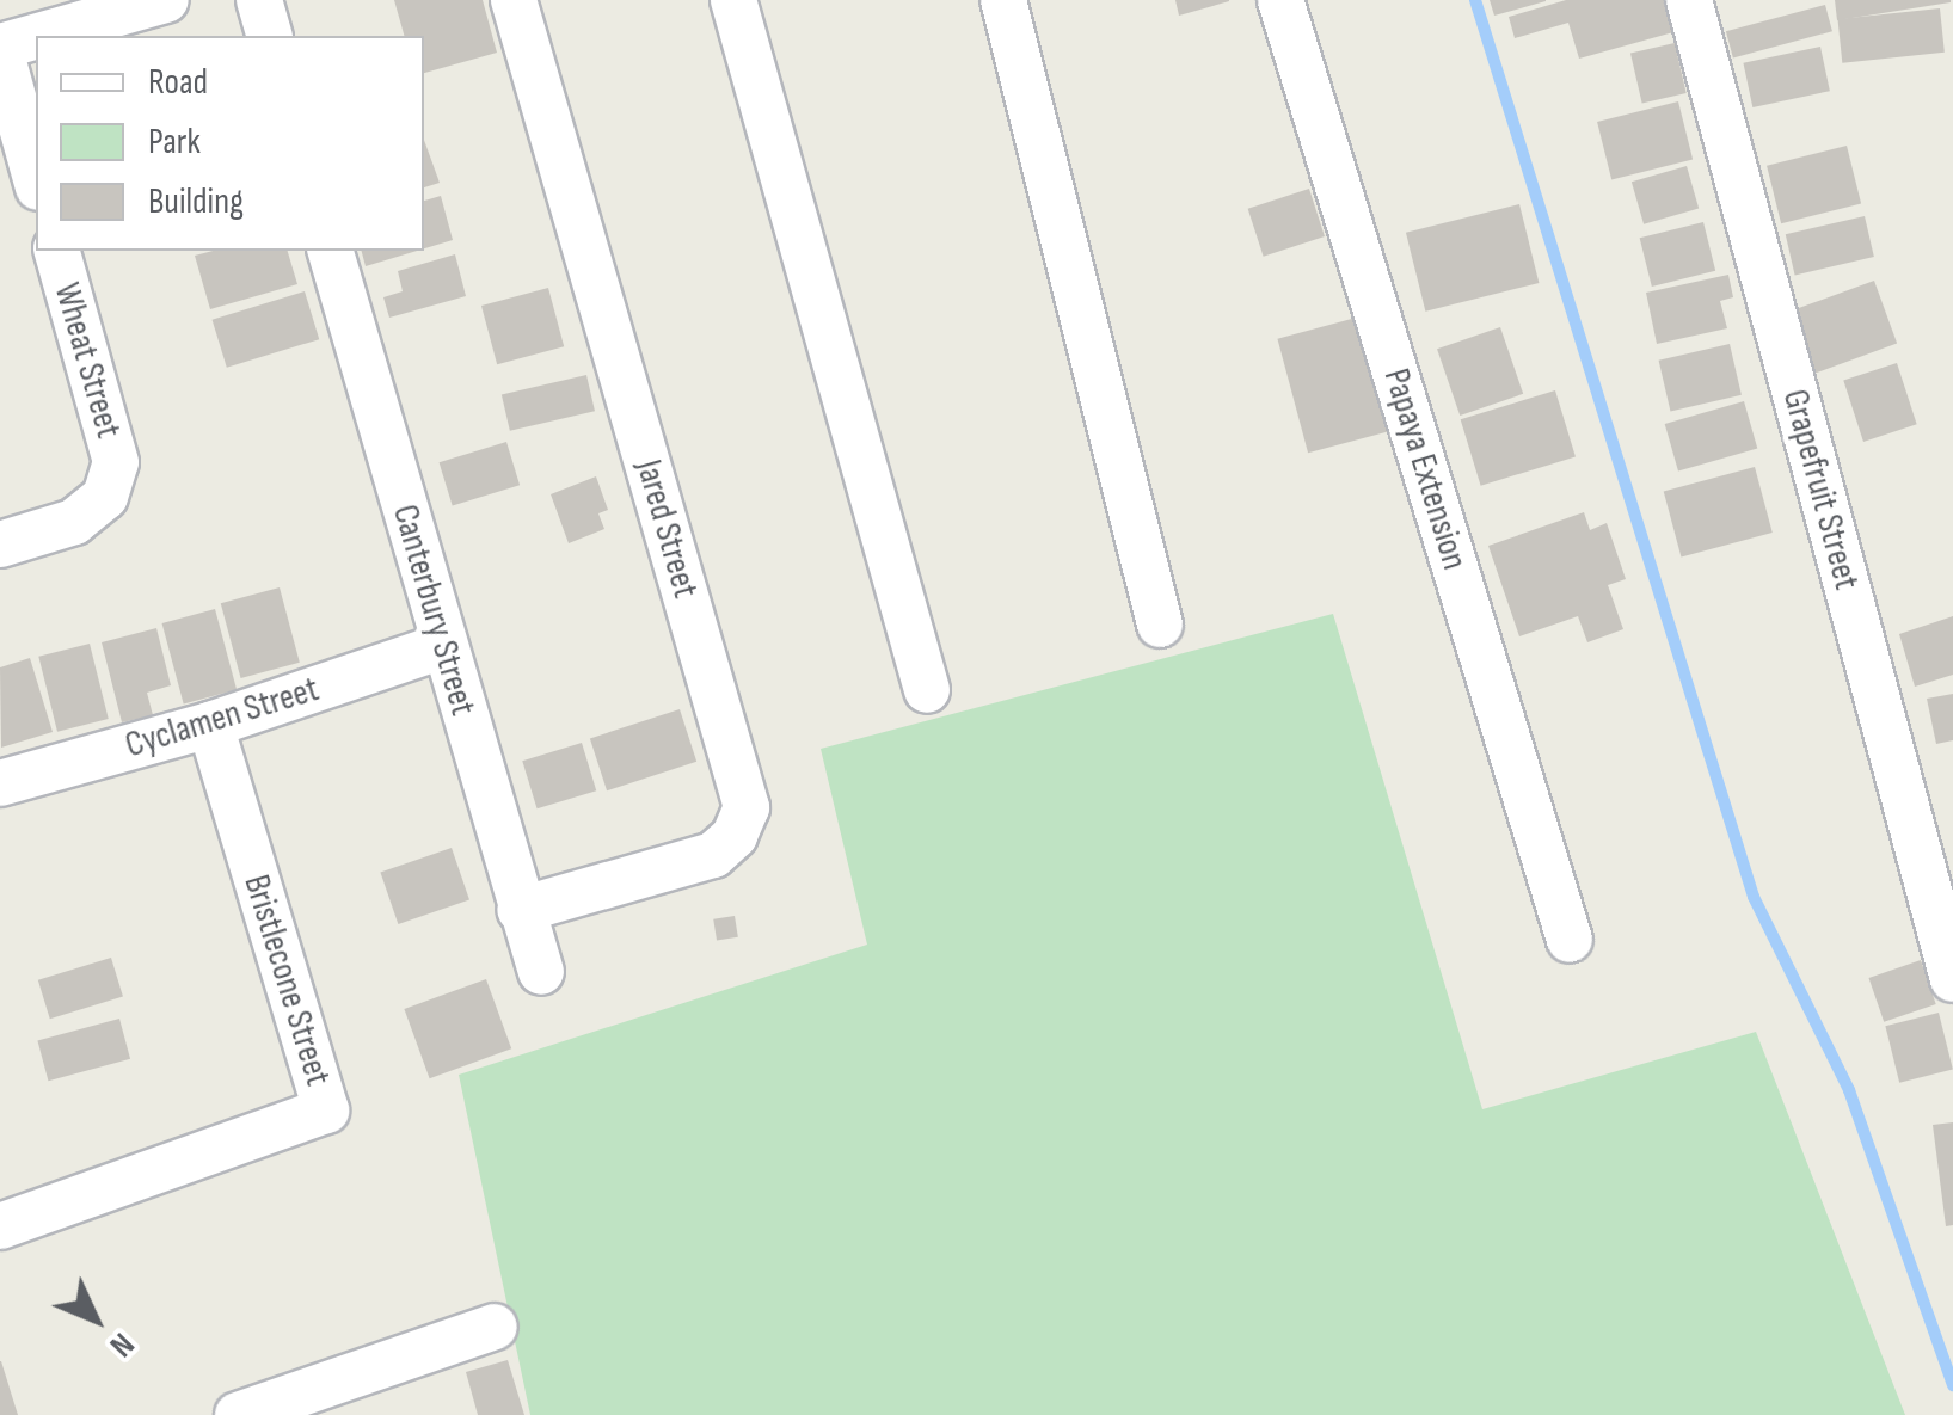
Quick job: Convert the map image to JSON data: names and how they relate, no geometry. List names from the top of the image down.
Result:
{
  "streets": {
    "street": [
      "Wheat Street",
      "Papaya Extension",
      "Grapefruit Street",
      "Jared Street",
      "Canterbury Street",
      "Cyclamen Street",
      "Bristlecone Street"
    ]
  },
  "crossings": [
    ["Jared Street", "Canterbury Street"],
    ["Canterbury Street", "Cyclamen Street"],
    ["Cyclamen Street", "Bristlecone Street"]
  ],
  "legend": ["Road", "Park", "Building"],
  "north": "bottom right"
}
